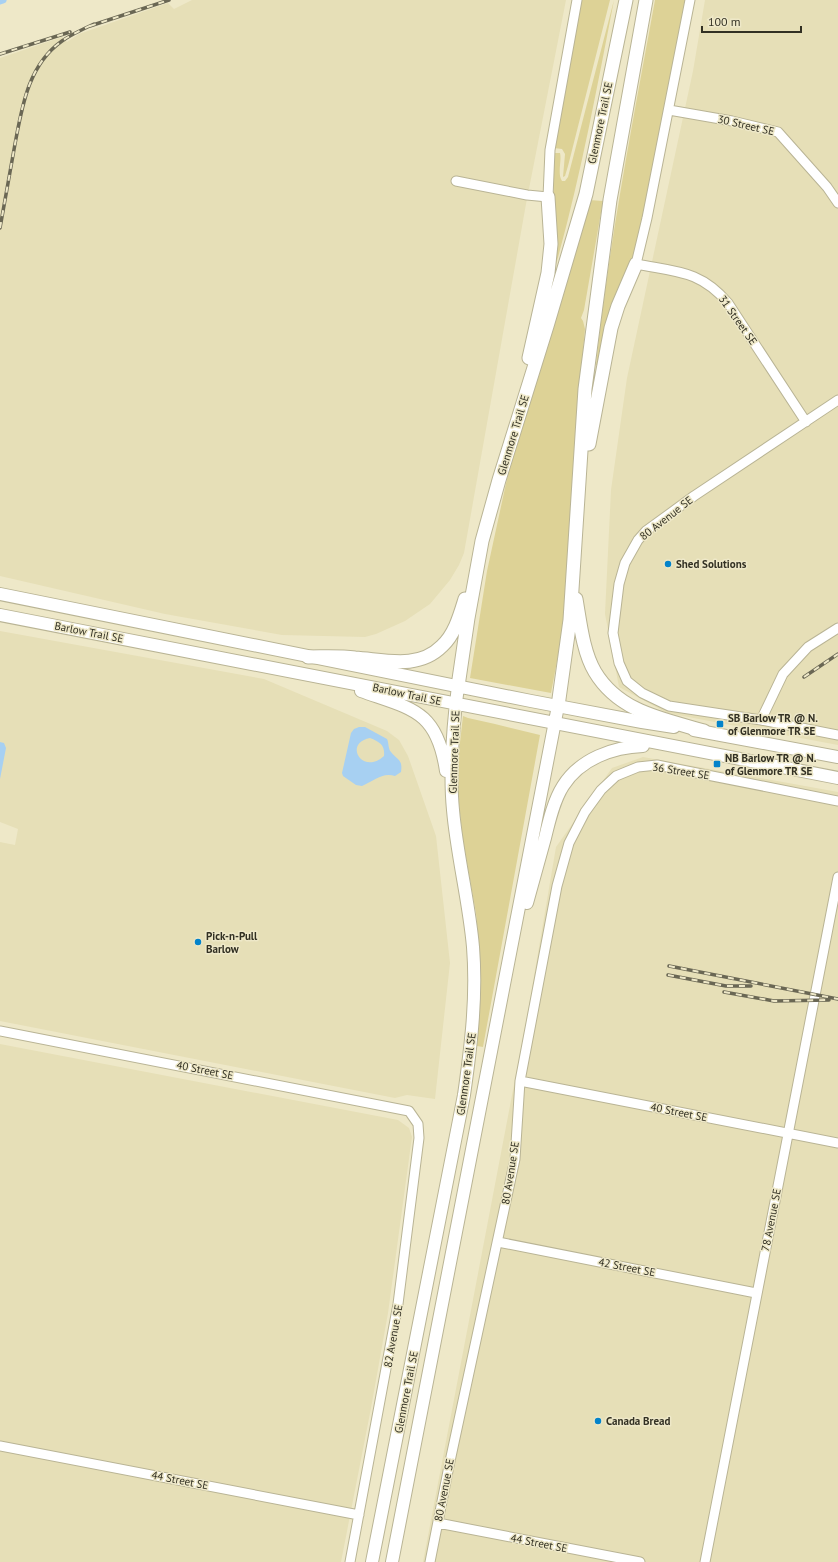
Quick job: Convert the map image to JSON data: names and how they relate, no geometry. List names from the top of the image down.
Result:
{
  "streets": {
    "highway": ["Glenmore Trail SE"],
    "main road": ["Barlow Trail SE"],
    "street": [
      "30 Street SE",
      "31 Street SE",
      "80 Avenue SE",
      "36 Street SE",
      "40 Street SE",
      "78 Avenue SE",
      "42 Street SE",
      "82 Avenue SE",
      "44 Street SE"
    ]
  },
  "crossings": [
    ["Glenmore Trail SE", "Barlow Trail SE"],
    ["31 Street SE", "80 Avenue SE"],
    ["80 Avenue SE", "36 Street SE"],
    ["80 Avenue SE", "40 Street SE"],
    ["80 Avenue SE", "42 Street SE"],
    ["80 Avenue SE", "44 Street SE"],
    ["40 Street SE", "78 Avenue SE"],
    ["40 Street SE", "82 Avenue SE"],
    ["78 Avenue SE", "42 Street SE"],
    ["82 Avenue SE", "44 Street SE"]
  ],
  "places": {
    "other": ["Shed Solutions", "Pick-n-Pull Barlow", "Canada Bread"],
    "transit": ["SB Barlow TR @ N. of Glenmore TR SE", "NB Barlow TR @ N. of Glenmore TR SE"]
  },
  "scale_bar": "100 m"
}
